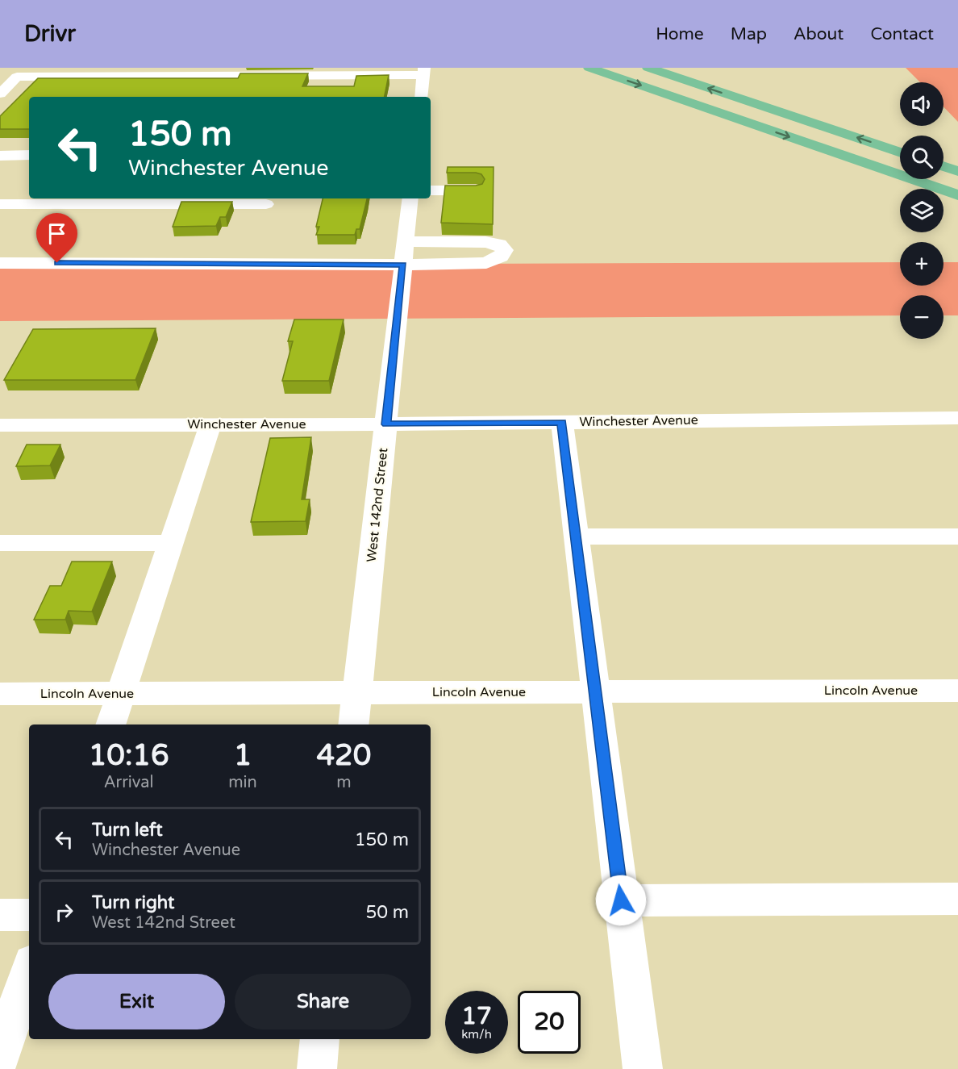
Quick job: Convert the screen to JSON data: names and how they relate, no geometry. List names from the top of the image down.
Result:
{
  "streets": {
    "street": ["Winchester Avenue", "West 142nd Street", "Lincoln Avenue"]
  },
  "crossings": [
    ["Winchester Avenue", "West 142nd Street"],
    ["West 142nd Street", "Lincoln Avenue"]
  ],
  "page": {
    "header": "Drivr",
    "nav": [
      "Home",
      "Map",
      "About",
      "Contact"
    ],
    "map_buttons": ["+", "−"],
    "turn": ["150 m", "Winchester Avenue"],
    "eta": [
      "10:16",
      "Arrival",
      "1",
      "min",
      "420",
      "m"
    ],
    "list": [
      {
        "name": "Turn left",
        "note": "Winchester Avenue",
        "value": "150 m"
      },
      {
        "name": "Turn right",
        "note": "West 142nd Street",
        "value": "50 m"
      }
    ],
    "buttons": ["Exit", "Share"],
    "speed": "17 km/h",
    "limit": "20"
  }
}
